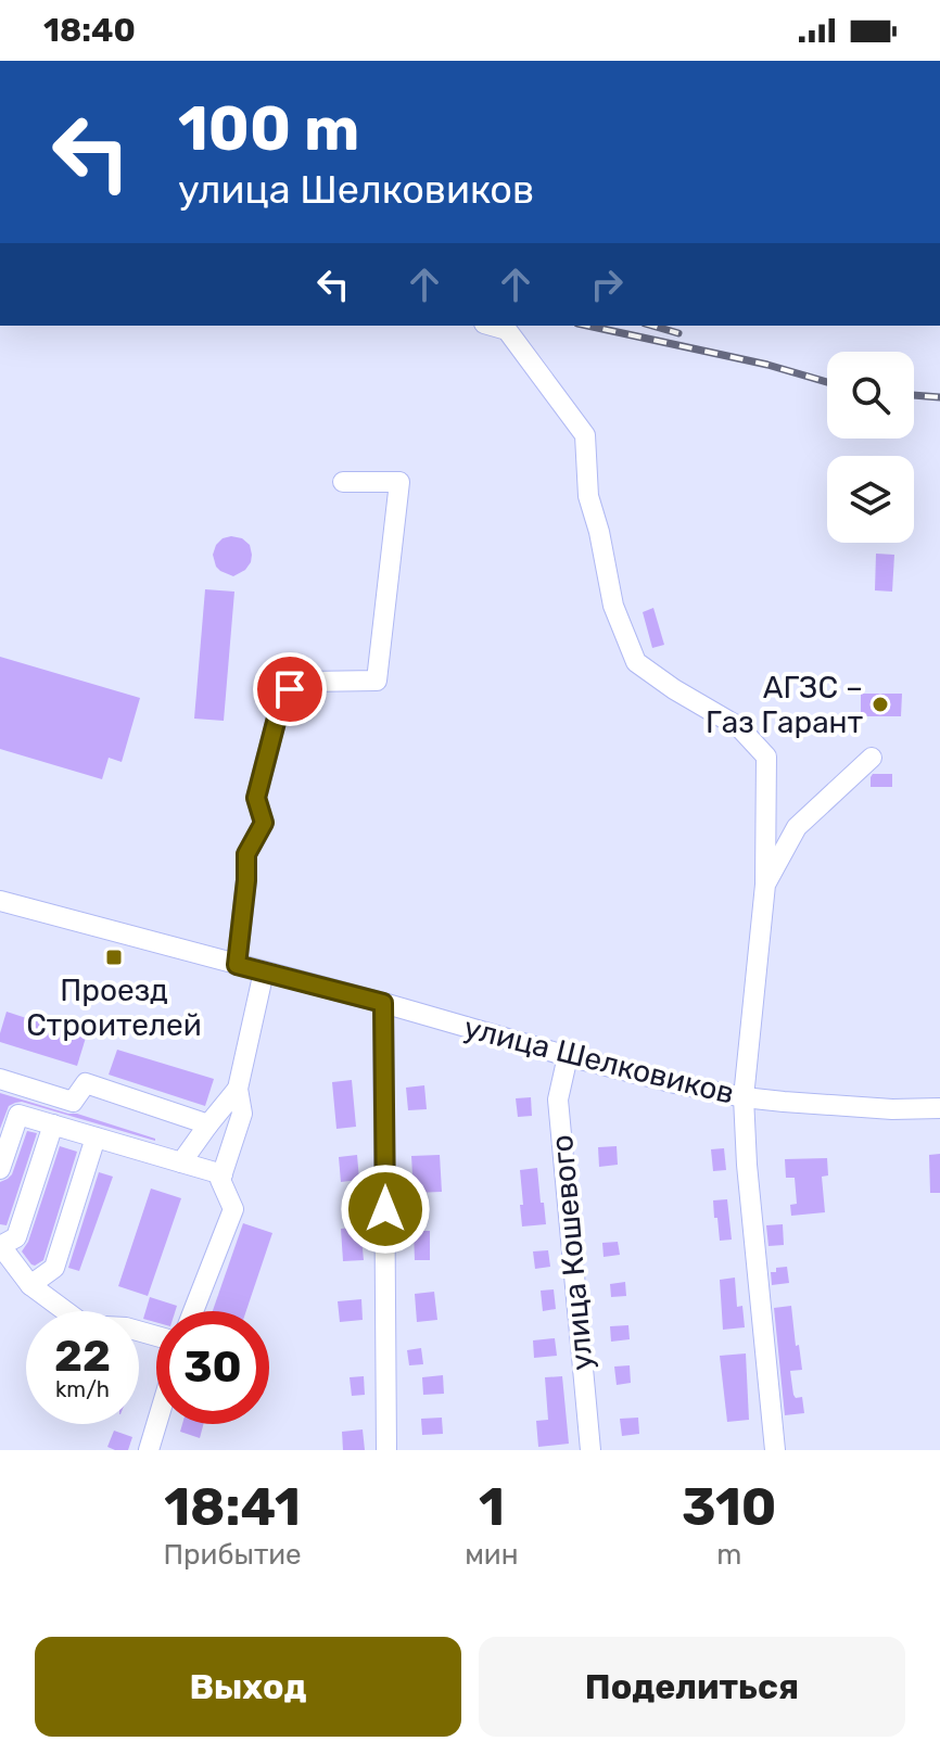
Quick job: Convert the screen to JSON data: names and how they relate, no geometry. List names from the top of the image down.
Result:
{
  "streets": {
    "street": ["улица Шелковиков", "улица Кошевого"]
  },
  "crossings": [
    ["улица Шелковиков", "улица Кошевого"]
  ],
  "places": {
    "other": ["АГЗС – Газ Гарант"],
    "transit": ["Проезд Строителей"]
  },
  "page": {
    "status": "18:40",
    "turn": ["100 m", "улица Шелковиков"],
    "speed": "22 km/h",
    "limit": "30",
    "eta": [
      "18:41",
      "Прибытие",
      "1",
      "мин",
      "310",
      "m"
    ],
    "buttons": ["Выход", "Поделиться"]
  }
}
